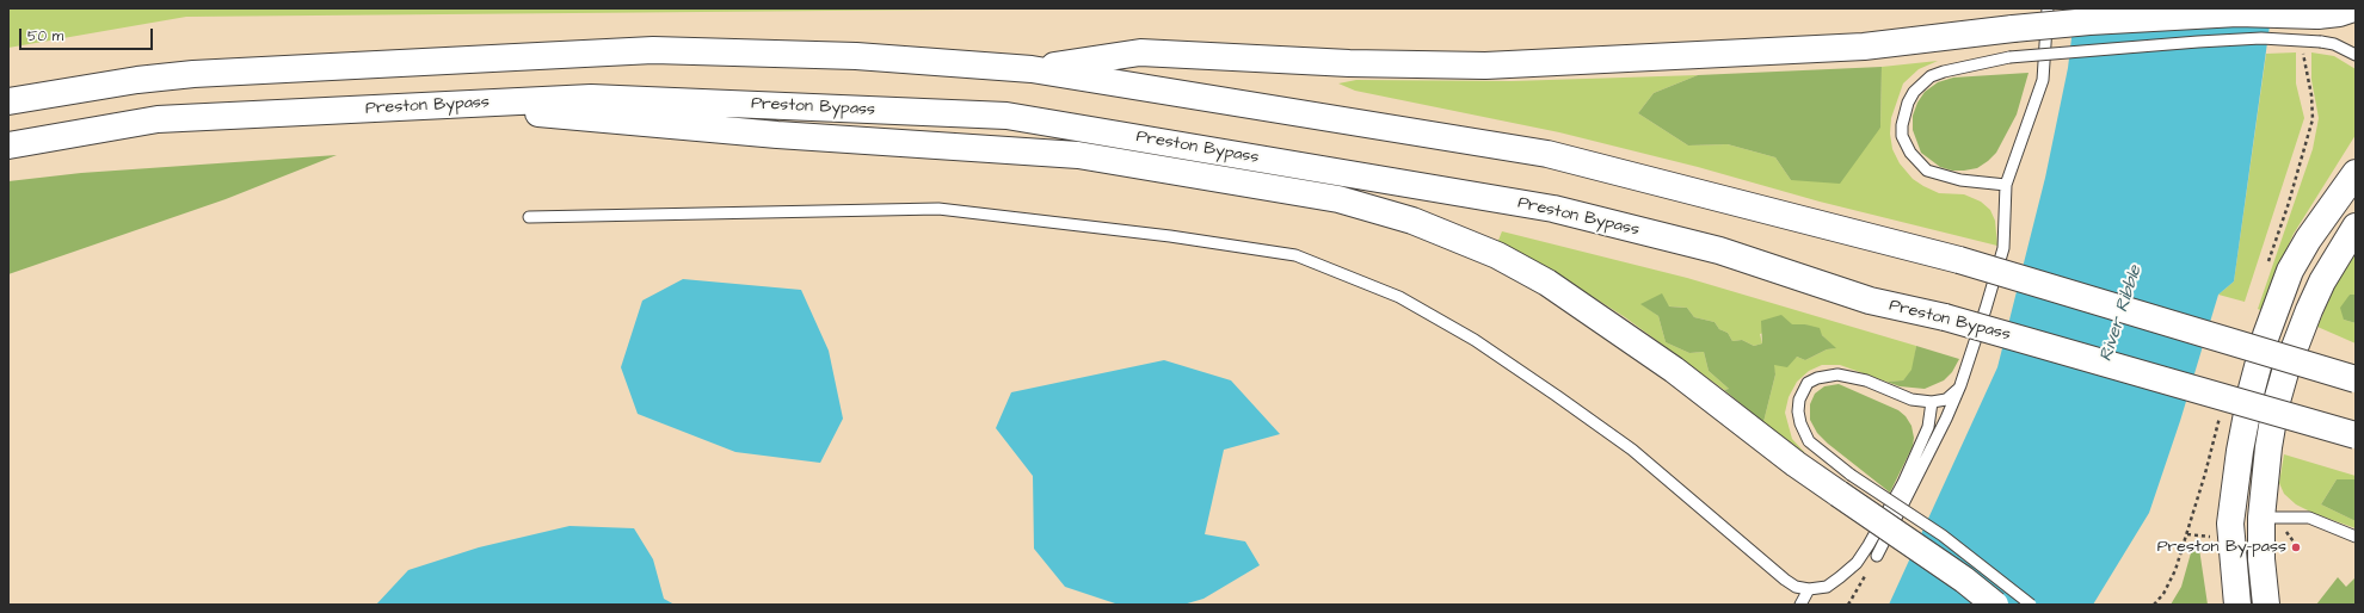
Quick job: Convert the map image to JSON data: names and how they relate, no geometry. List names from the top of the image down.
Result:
{
  "streets": {
    "highway": ["Preston Bypass"]
  },
  "water": ["River Ribble"],
  "places": ["Preston By-pass"],
  "scale_bar": "50 m"
}
